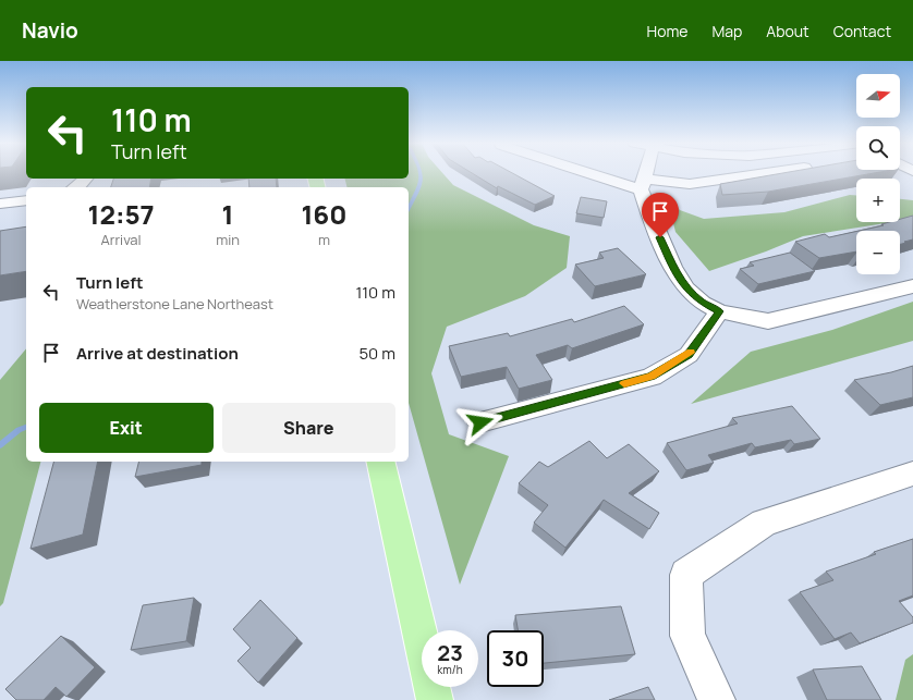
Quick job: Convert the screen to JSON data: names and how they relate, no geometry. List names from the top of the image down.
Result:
{
  "north": "right",
  "page": {
    "header": "Navio",
    "nav": [
      "Home",
      "Map",
      "About",
      "Contact"
    ],
    "map_buttons": ["+", "−"],
    "turn": ["110 m", "Turn left"],
    "eta": [
      "12:57",
      "Arrival",
      "1",
      "min",
      "160",
      "m"
    ],
    "list": [
      {
        "name": "Turn left",
        "note": "Weatherstone Lane Northeast",
        "value": "110 m"
      },
      {
        "name": "Arrive at destination",
        "value": "50 m"
      }
    ],
    "buttons": ["Exit", "Share"],
    "speed": "23 km/h",
    "limit": "30"
  }
}
